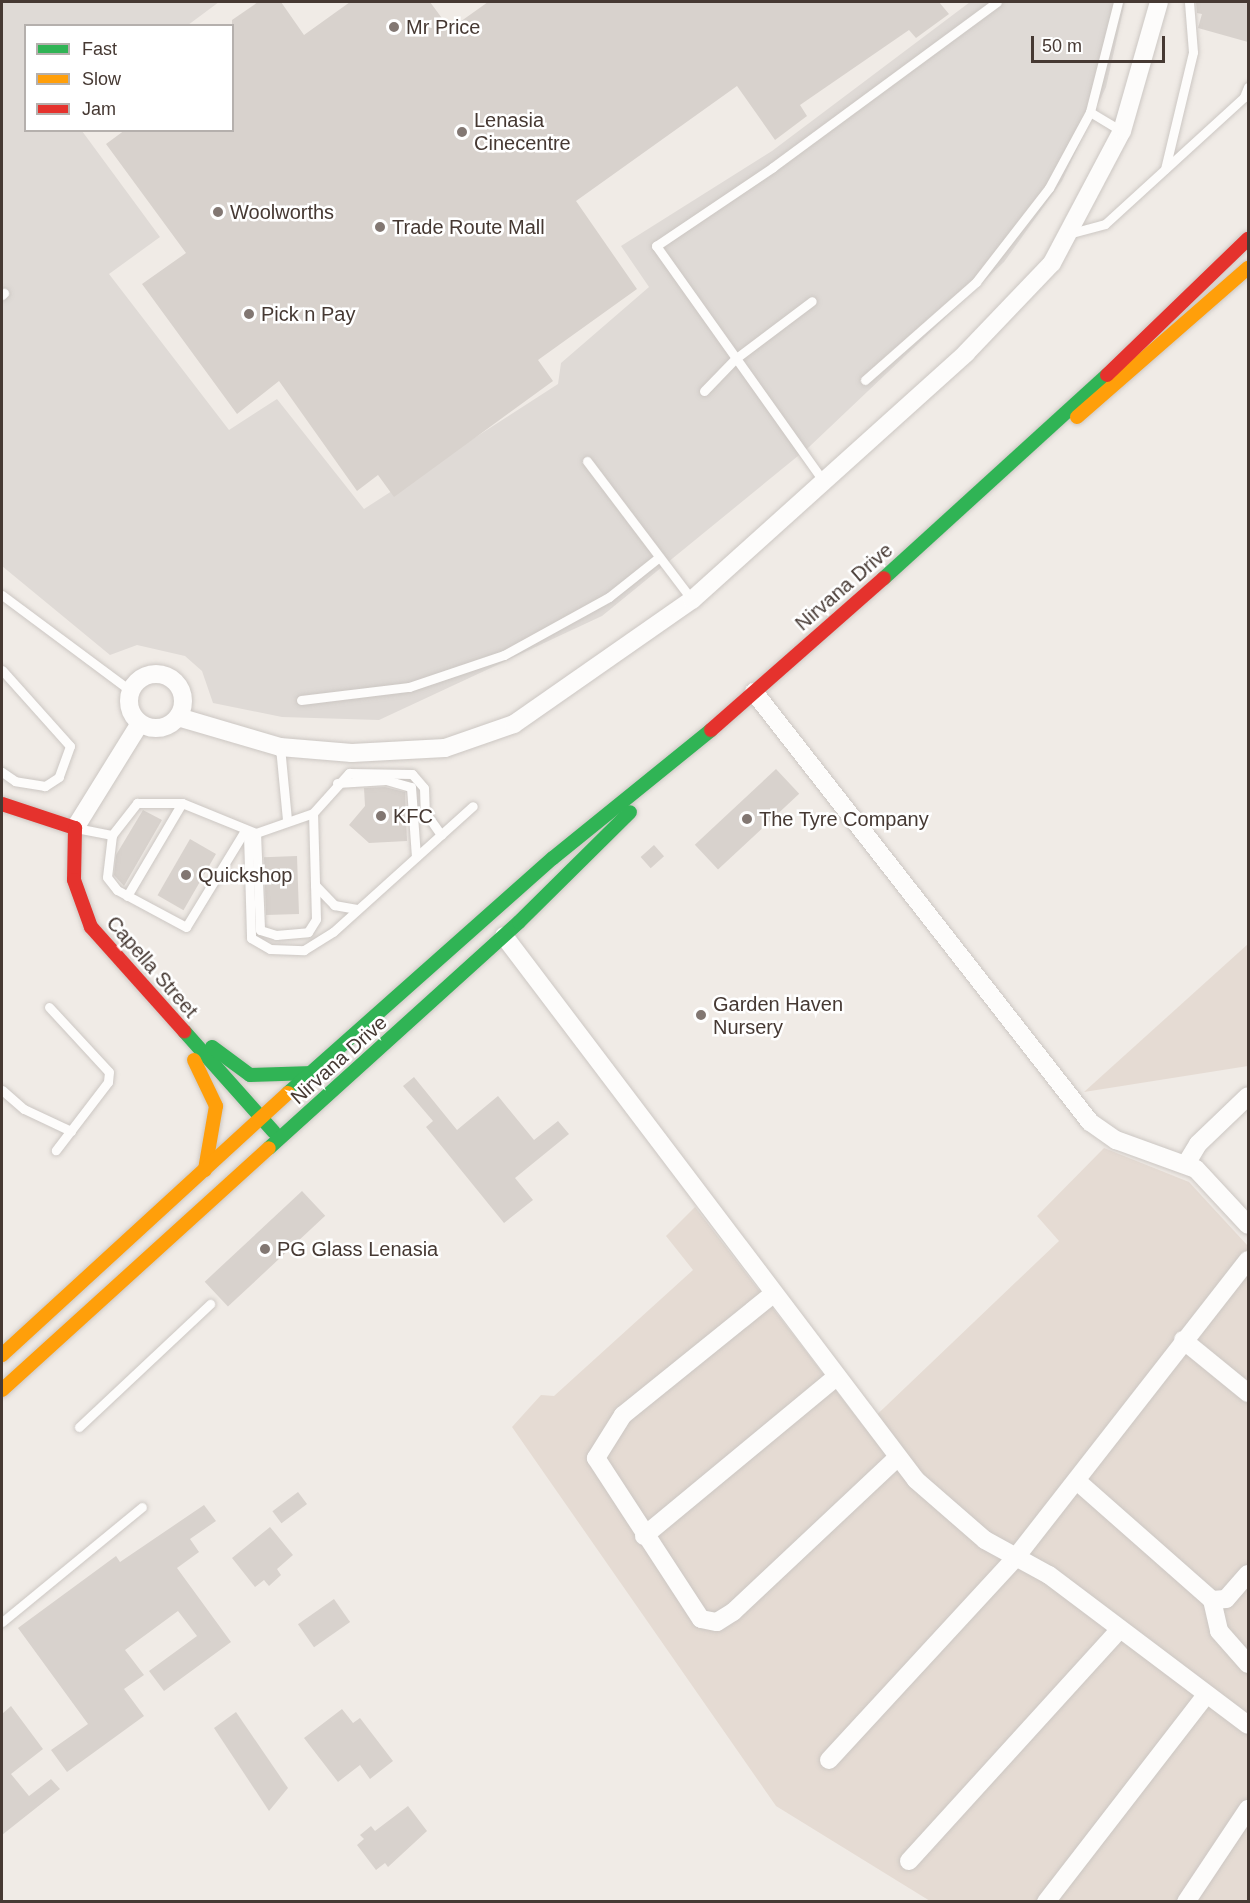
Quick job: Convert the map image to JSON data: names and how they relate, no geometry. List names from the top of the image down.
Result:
{
  "streets": {
    "main road": ["Nirvana Drive", "Capella Street"]
  },
  "crossings": [
    ["Nirvana Drive", "Capella Street"]
  ],
  "places": [
    "Mr Price",
    "Lenasia Cinecentre",
    "Woolworths",
    "Trade Route Mall",
    "Pick n Pay",
    "KFC",
    "The Tyre Company",
    "Quickshop",
    "Garden Haven Nursery",
    "PG Glass Lenasia"
  ],
  "legend": ["Fast", "Slow", "Jam"],
  "scale_bar": "50 m"
}
